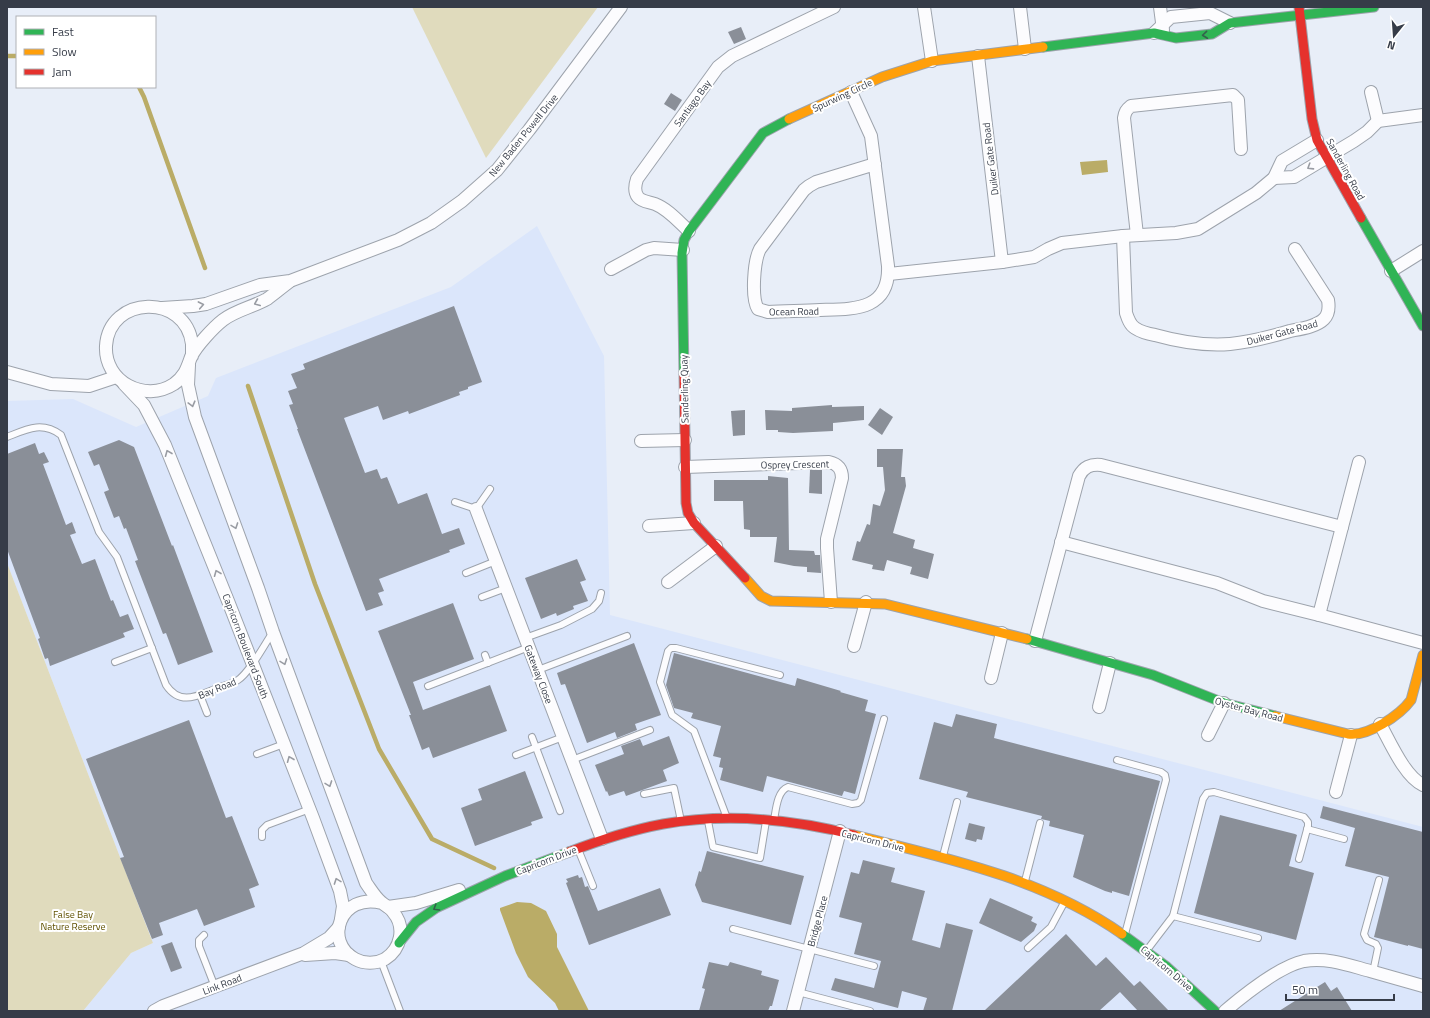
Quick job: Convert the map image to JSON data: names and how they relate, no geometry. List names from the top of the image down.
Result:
{
  "streets": {
    "street": [
      "Spurwing Circle",
      "Santiago Bay",
      "New Baden Powell Drive",
      "Duiker Gate Road",
      "Sanderling Road",
      "Ocean Road",
      "Sanderling Quay",
      "Osprey Crescent",
      "Capricorn Boulevard South",
      "Gateway Close",
      "Oyster Bay Road",
      "Capricorn Drive",
      "Bridge Place",
      "Link Road"
    ],
    "lane": ["Bay Road"]
  },
  "crossings": [
    ["Spurwing Circle", "Santiago Bay"],
    ["Spurwing Circle", "Duiker Gate Road"],
    ["Spurwing Circle", "Sanderling Road"],
    ["Spurwing Circle", "Sanderling Quay"],
    ["New Baden Powell Drive", "Capricorn Boulevard South"],
    ["Sanderling Quay", "Osprey Crescent"],
    ["Capricorn Boulevard South", "Bay Road"],
    ["Capricorn Boulevard South", "Capricorn Drive"],
    ["Capricorn Boulevard South", "Link Road"],
    ["Gateway Close", "Capricorn Drive"],
    ["Capricorn Drive", "Bridge Place"],
    ["Capricorn Drive", "Link Road"]
  ],
  "parks": ["False Bay Nature Reserve"],
  "legend": ["Fast", "Slow", "Jam"],
  "scale_bar": "50 m",
  "north": "bottom"
}
